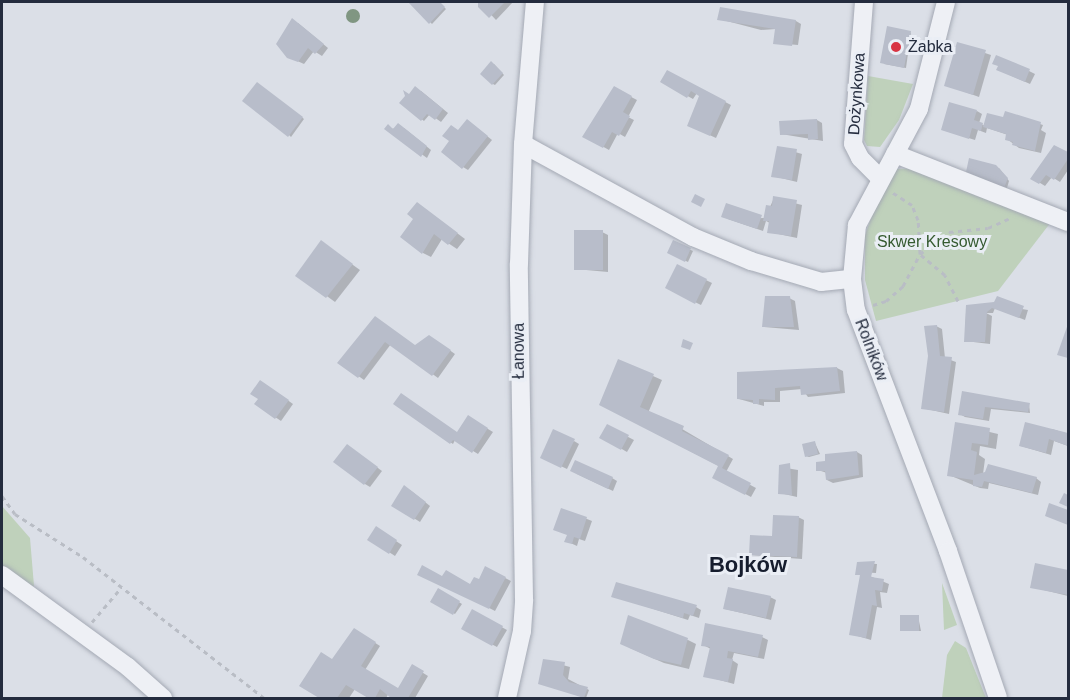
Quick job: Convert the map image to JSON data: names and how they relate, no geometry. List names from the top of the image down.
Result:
{
  "streets": {
    "street": ["Dożynkowa", "Rolników", "Łanowa"]
  },
  "crossings": [
    ["Dożynkowa", "Rolników"]
  ],
  "districts": ["Bojków"],
  "parks": ["Skwer Kresowy"],
  "places": ["Żabka"]
}
